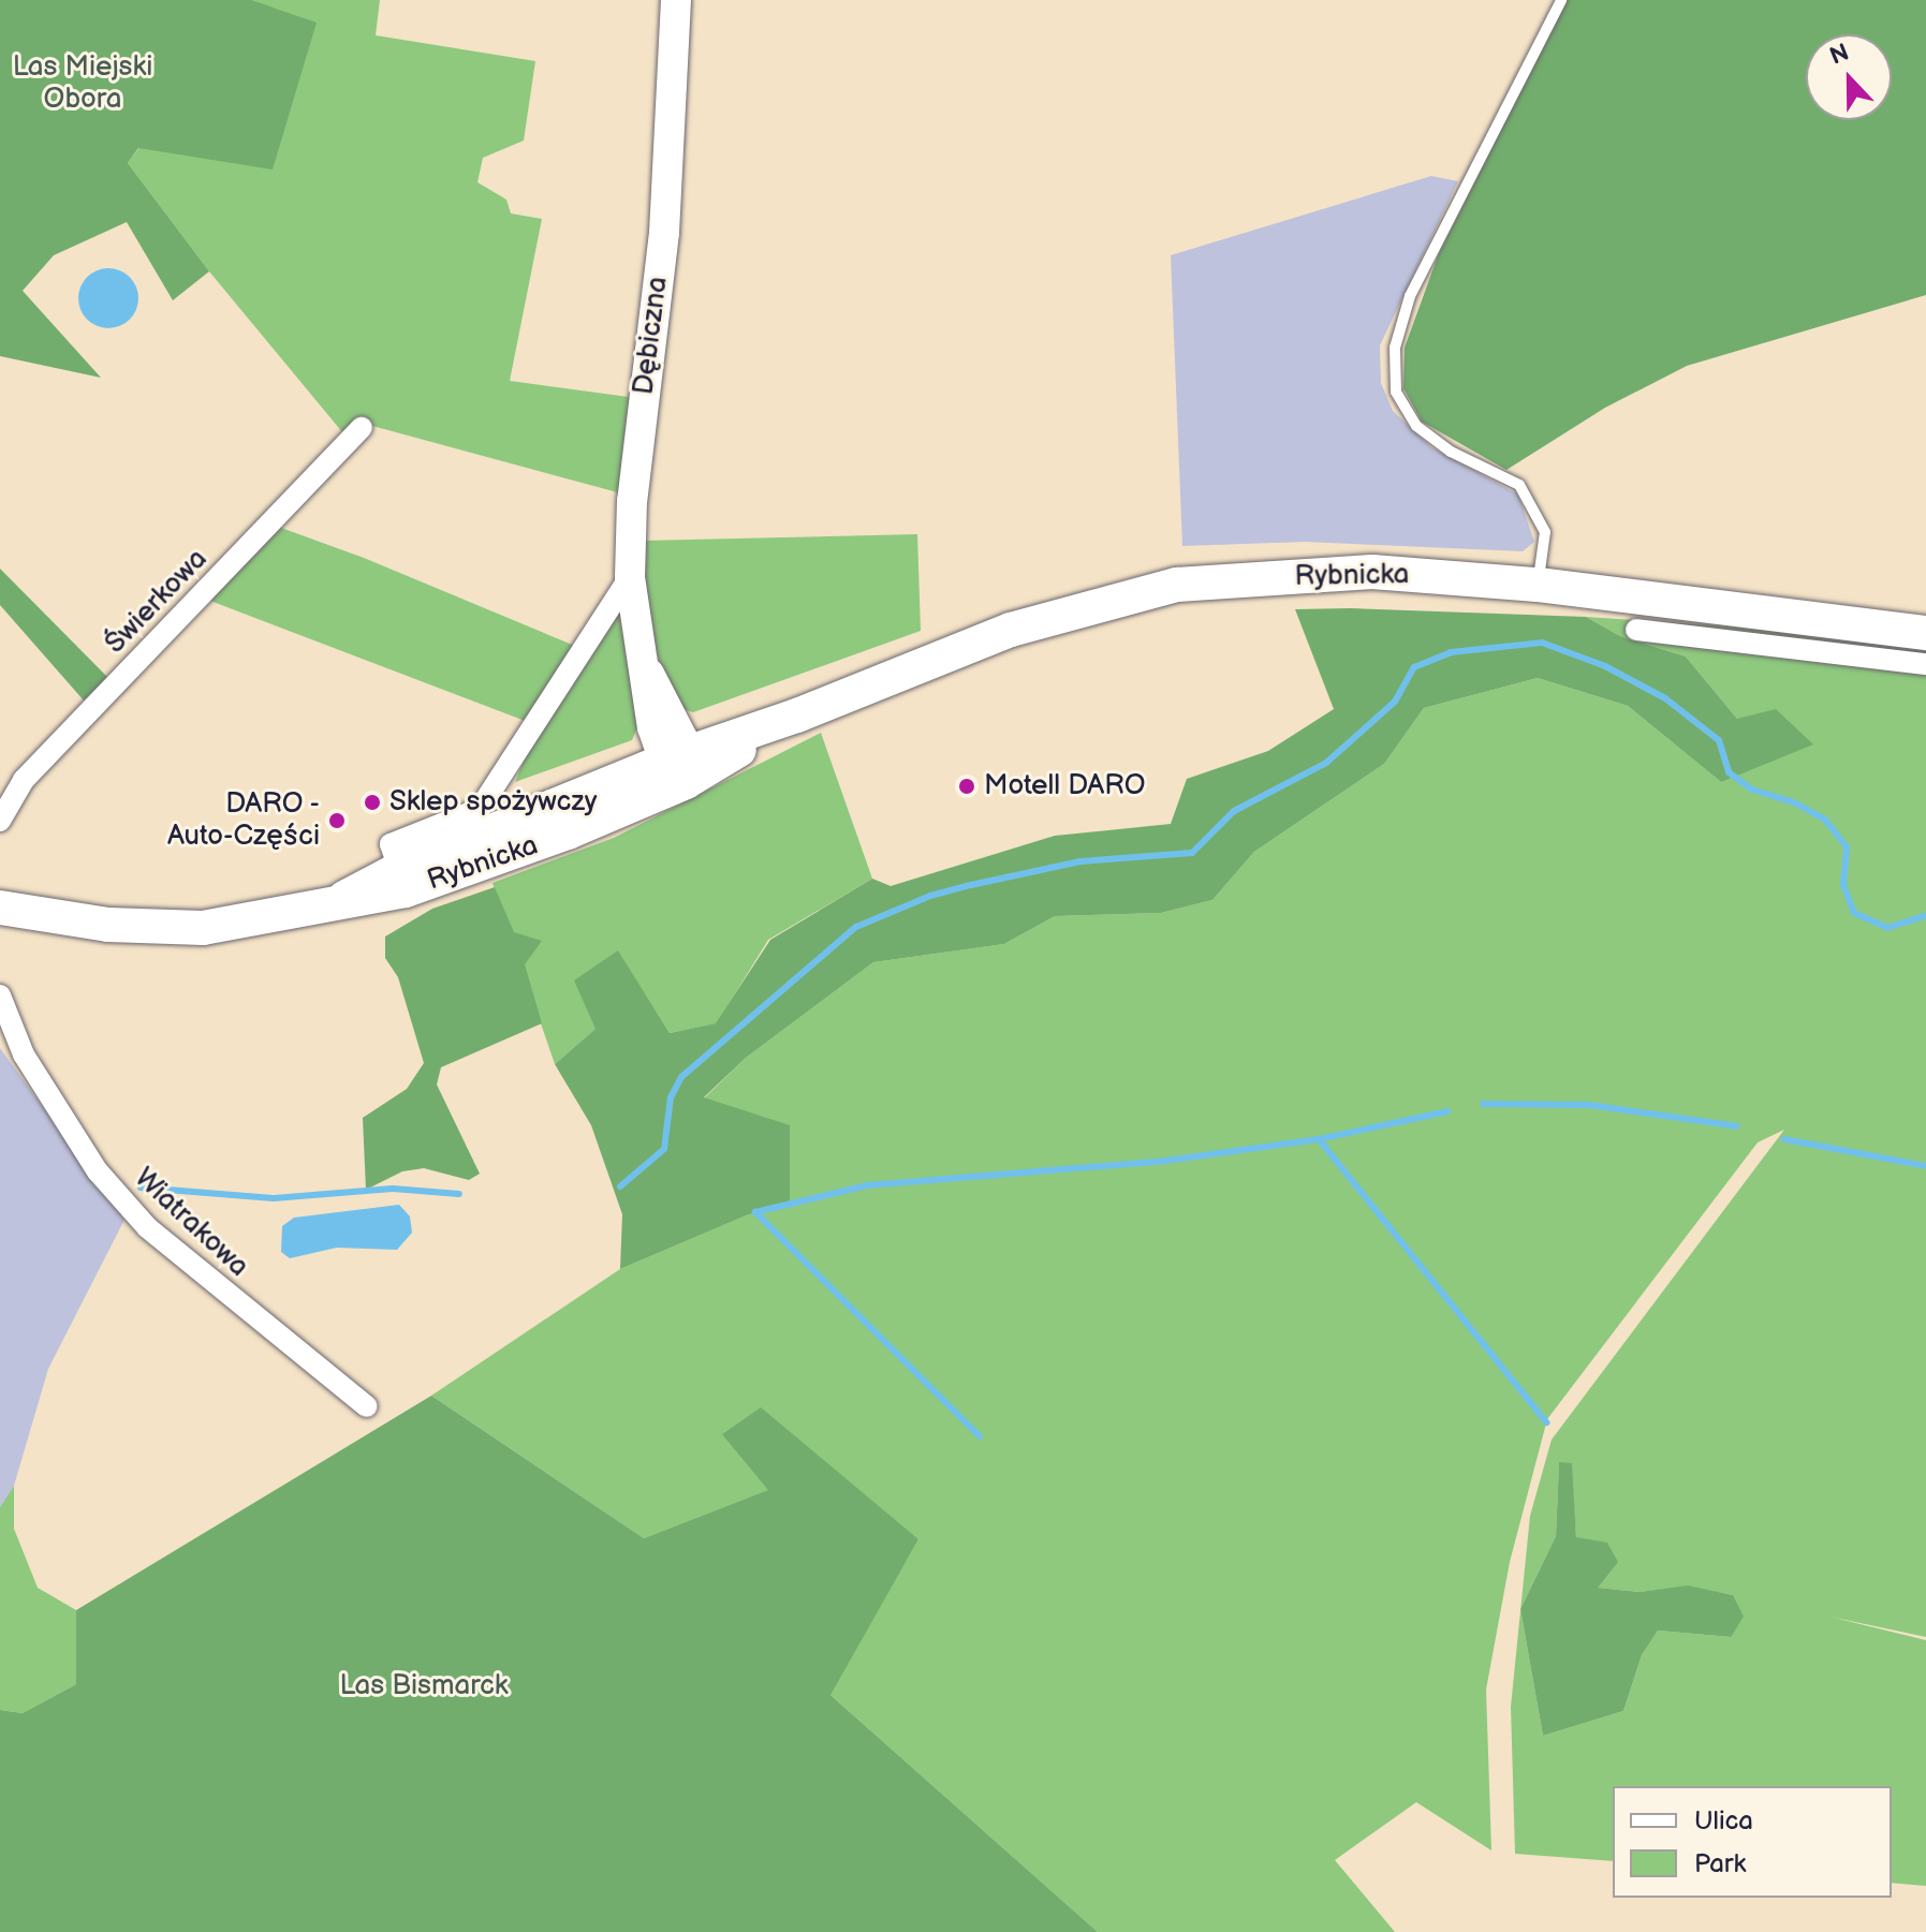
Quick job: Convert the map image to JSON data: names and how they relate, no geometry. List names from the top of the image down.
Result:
{
  "streets": {
    "main road": ["Rybnicka"],
    "street": ["Dębiczna", "Świerkowa", "Wiatrakowa"]
  },
  "crossings": [
    ["Dębiczna", "Rybnicka"]
  ],
  "parks": ["Las Miejski Obora", "Las Bismarck"],
  "places": ["Motell DARO", "Sklep spożywczy", "DARO - Auto-Części"],
  "legend": ["Ulica", "Park"],
  "north": "top"
}
